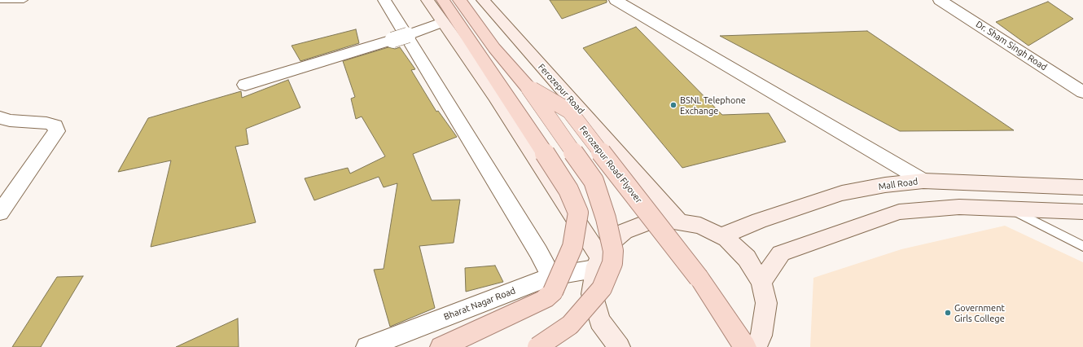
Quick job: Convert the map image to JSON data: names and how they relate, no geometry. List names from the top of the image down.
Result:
{
  "streets": {
    "main road": ["Ferozepur Road", "Ferozepur Road Flyover", "Mall Road"],
    "street": ["Dr. Sham Singh Road", "Bharat Nagar Road"]
  },
  "places": ["BSNL Telephone Exchange", "Government Girls College"]
}
